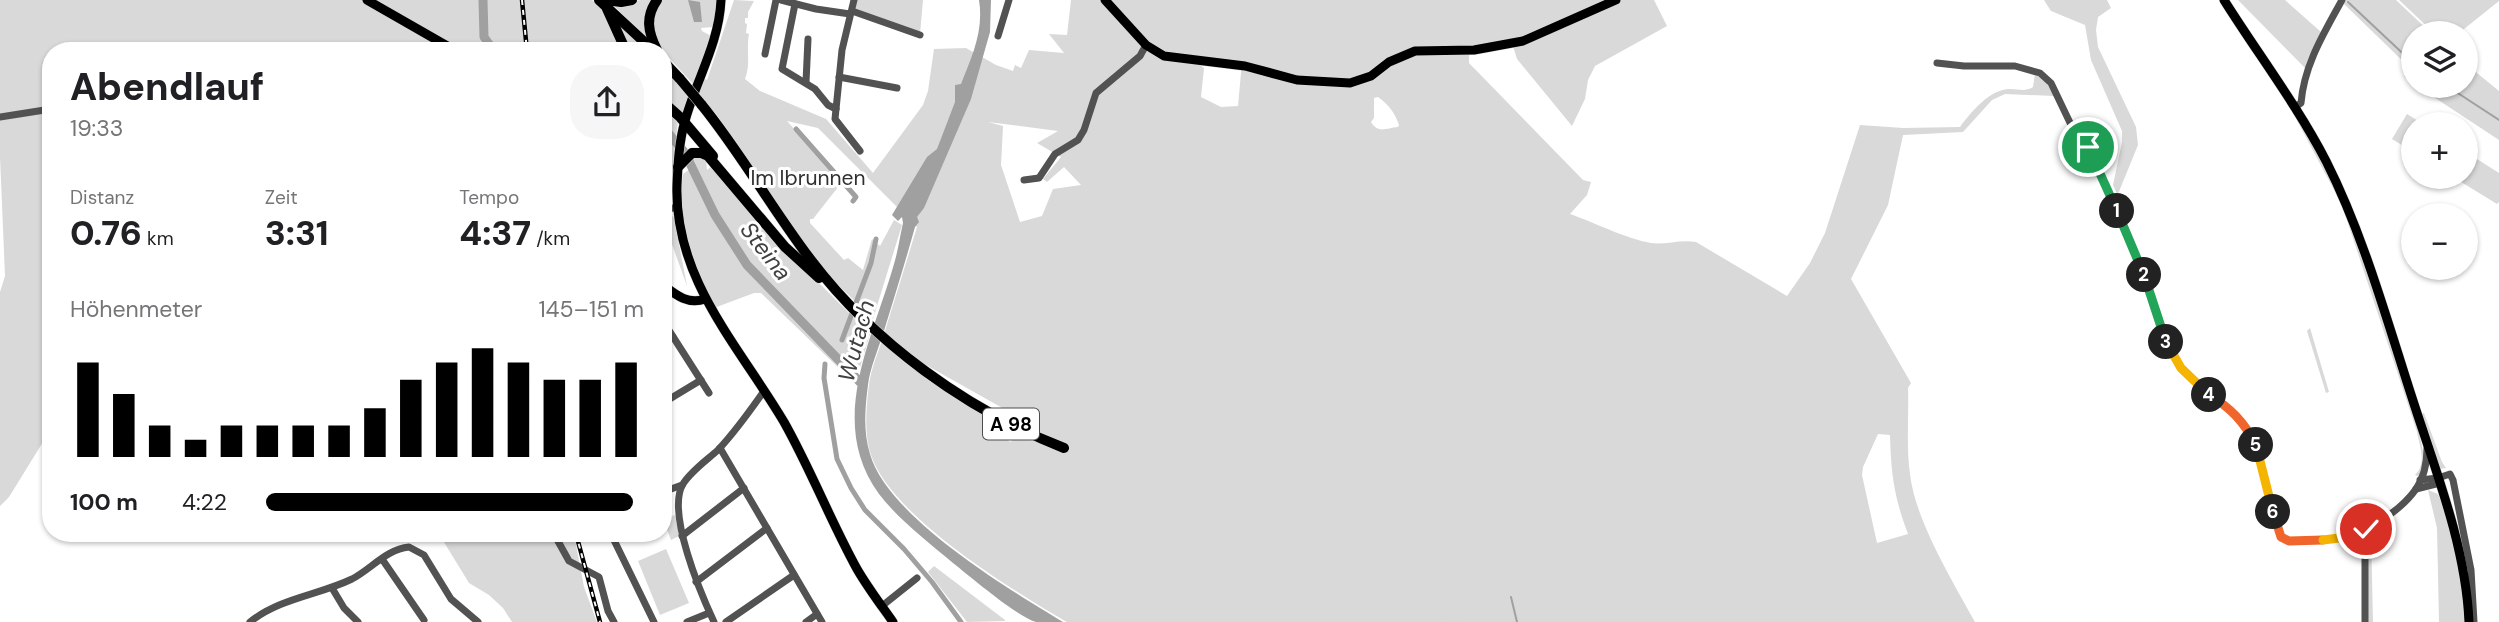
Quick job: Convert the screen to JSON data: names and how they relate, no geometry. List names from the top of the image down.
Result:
{
  "streets": {
    "highway": ["A 98"]
  },
  "water": ["Steina", "Wutach"],
  "parks": ["Im Ibrunnen"],
  "page": {
    "map_buttons": ["+", "−"],
    "heading": ["Abendlauf", "19:33"],
    "stats": [
      ["Distanz", "0.76 km"],
      ["Zeit", "3:31"],
      ["Tempo", "4:37 /km"]
    ],
    "pins": [
      "1",
      "2",
      "3",
      "4",
      "5",
      "6"
    ],
    "chart": ["Höhenmeter", "145–151 m"],
    "list": [
      {
        "name": "100 m",
        "note": "4:22"
      }
    ]
  }
}
